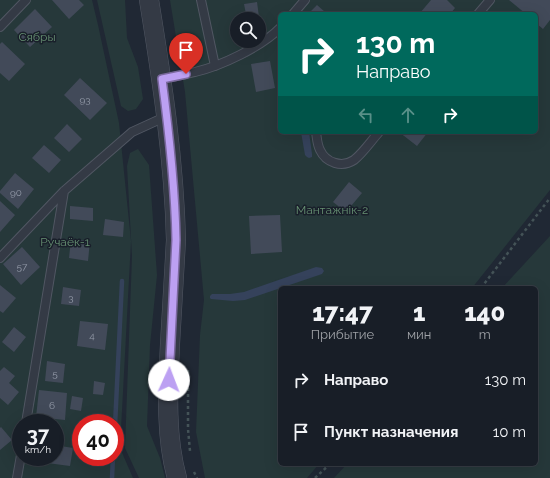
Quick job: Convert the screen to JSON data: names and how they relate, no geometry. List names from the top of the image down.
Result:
{
  "parks": ["Сябры", "Мантажнік-2", "Ручаёк-1"],
  "house_numbers": [
    "93",
    "90",
    "57",
    "3",
    "4",
    "5",
    "6"
  ],
  "page": {
    "turn": ["130 m", "Направо"],
    "eta": [
      "17:47",
      "Прибытие",
      "1",
      "мин",
      "140",
      "m"
    ],
    "list": [
      {
        "name": "Направо",
        "value": "130 m"
      },
      {
        "name": "Пункт назначения",
        "value": "10 m"
      }
    ],
    "speed": "37 km/h",
    "limit": "40"
  }
}
